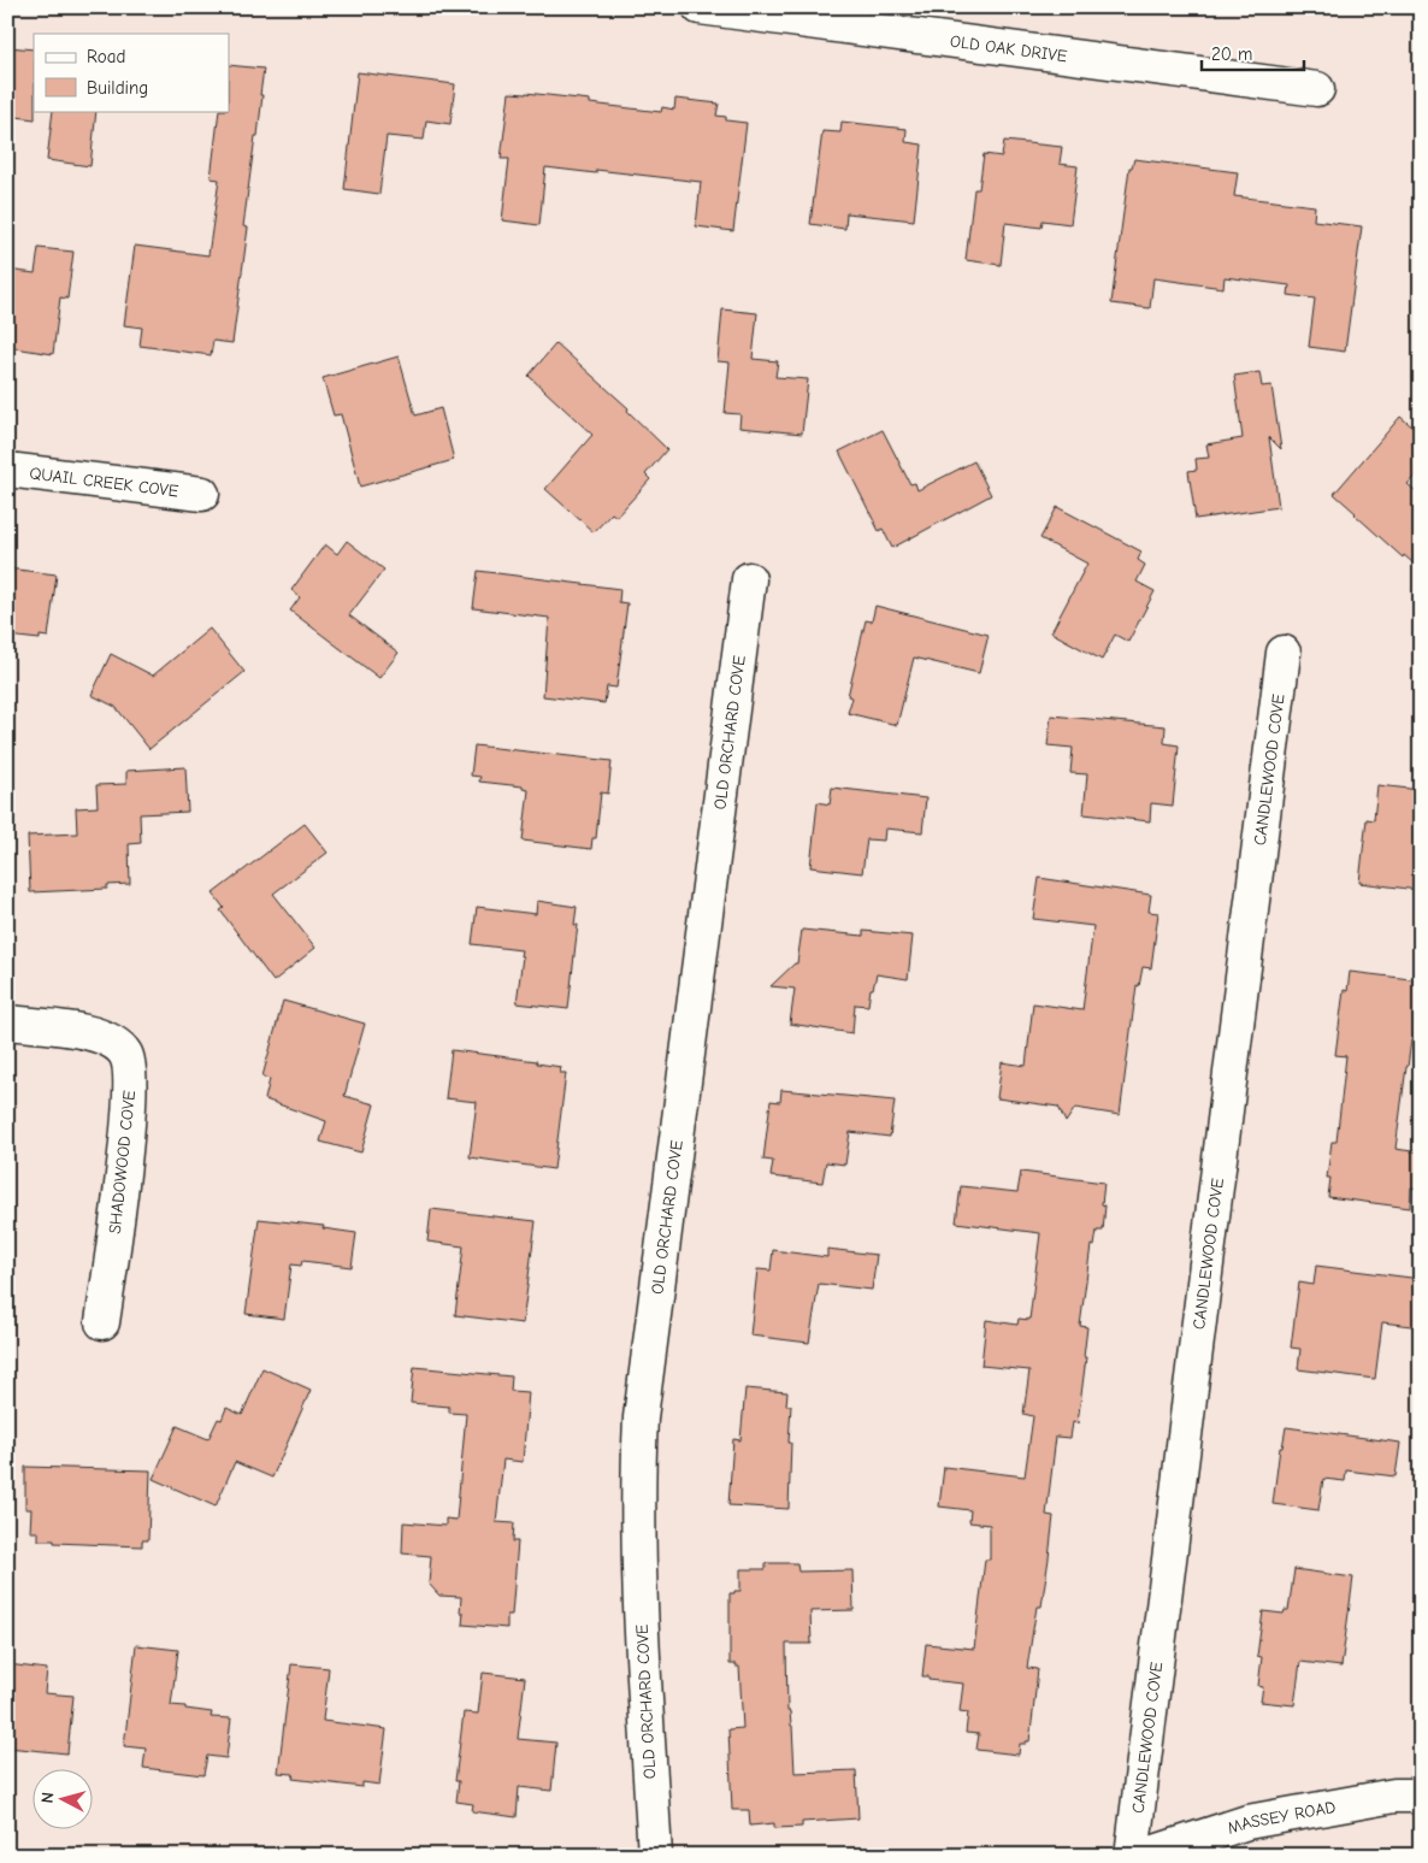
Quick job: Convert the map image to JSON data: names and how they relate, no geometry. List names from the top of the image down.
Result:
{
  "streets": {
    "street": [
      "OLD OAK DRIVE",
      "QUAIL CREEK COVE",
      "OLD ORCHARD COVE",
      "CANDLEWOOD COVE",
      "SHADOWOOD COVE",
      "MASSEY ROAD"
    ]
  },
  "legend": ["Road", "Building"],
  "scale_bar": "20 m",
  "north": "left"
}
